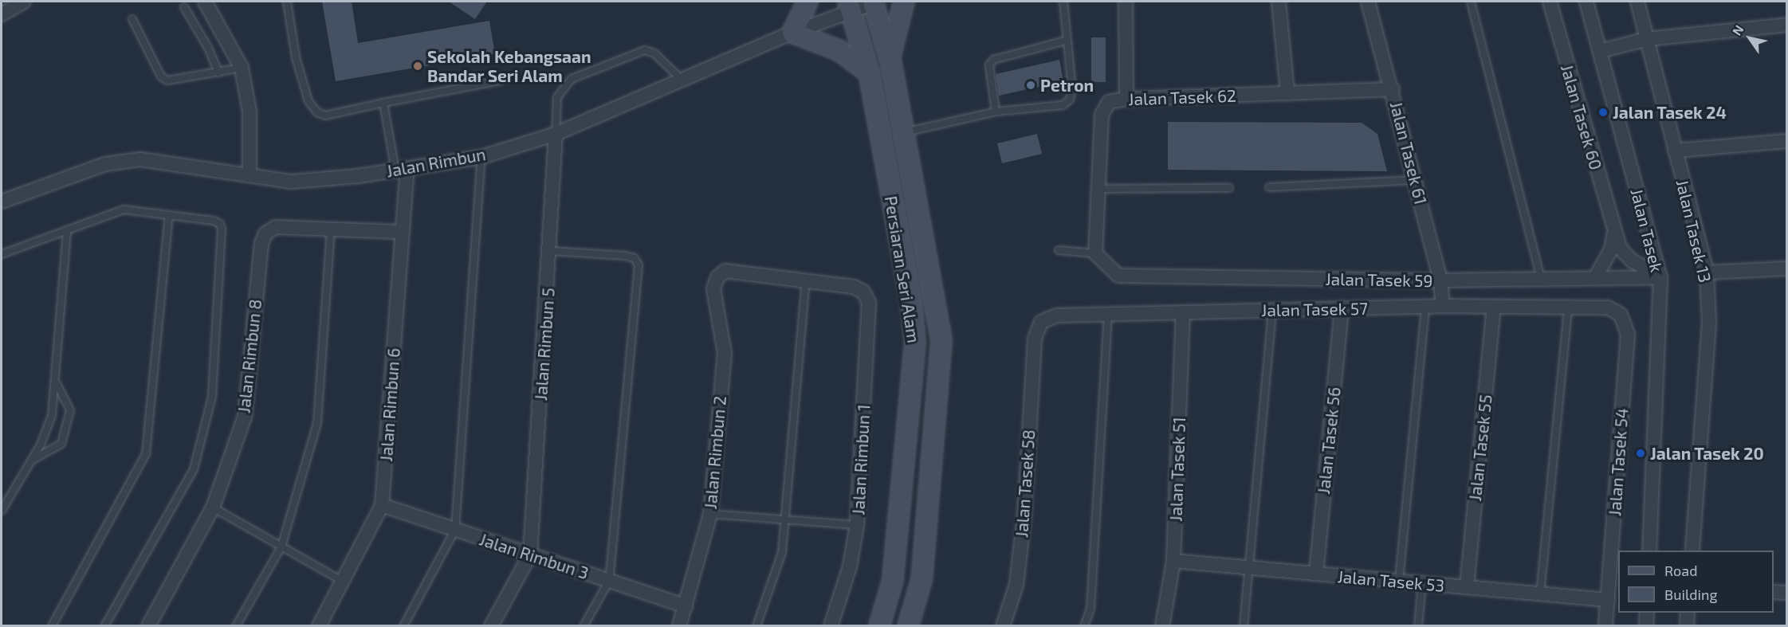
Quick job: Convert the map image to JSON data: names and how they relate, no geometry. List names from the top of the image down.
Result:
{
  "streets": {
    "main road": ["Persiaran Seri Alam"],
    "street": [
      "Jalan Tasek 62",
      "Jalan Tasek 60",
      "Jalan Tasek 61",
      "Jalan Rimbun",
      "Jalan Tasek",
      "Jalan Tasek 13",
      "Jalan Tasek 59",
      "Jalan Tasek 57",
      "Jalan Rimbun 5",
      "Jalan Rimbun 8",
      "Jalan Rimbun 6",
      "Jalan Tasek 56",
      "Jalan Tasek 55",
      "Jalan Rimbun 2",
      "Jalan Rimbun 1",
      "Jalan Tasek 54",
      "Jalan Tasek 51",
      "Jalan Tasek 58",
      "Jalan Rimbun 3",
      "Jalan Tasek 53"
    ]
  },
  "crossings": [
    ["Jalan Tasek 62", "Jalan Tasek 61"],
    ["Jalan Tasek 62", "Jalan Tasek 59"],
    ["Jalan Tasek 60", "Jalan Tasek"],
    ["Jalan Tasek 60", "Jalan Tasek 59"],
    ["Jalan Tasek 61", "Jalan Tasek 59"],
    ["Jalan Tasek 61", "Jalan Tasek 57"],
    ["Jalan Rimbun", "Persiaran Seri Alam"],
    ["Jalan Rimbun", "Jalan Rimbun 5"],
    ["Jalan Rimbun", "Jalan Rimbun 6"],
    ["Jalan Tasek", "Jalan Tasek 59"],
    ["Jalan Tasek 57", "Jalan Tasek 56"],
    ["Jalan Tasek 57", "Jalan Tasek 55"],
    ["Jalan Tasek 57", "Jalan Tasek 54"],
    ["Jalan Tasek 57", "Jalan Tasek 51"],
    ["Jalan Tasek 57", "Jalan Tasek 58"],
    ["Jalan Rimbun 5", "Jalan Rimbun 3"],
    ["Jalan Rimbun 8", "Jalan Rimbun 6"],
    ["Jalan Rimbun 6", "Jalan Rimbun 3"],
    ["Jalan Tasek 56", "Jalan Tasek 53"],
    ["Jalan Tasek 55", "Jalan Tasek 53"],
    ["Jalan Rimbun 2", "Jalan Rimbun 1"],
    ["Jalan Rimbun 2", "Jalan Rimbun 3"],
    ["Jalan Tasek 54", "Jalan Tasek 53"],
    ["Jalan Tasek 51", "Jalan Tasek 53"]
  ],
  "places": [
    "Sekolah Kebangsaan Bandar Seri Alam",
    "Petron",
    "Jalan Tasek 24",
    "Jalan Tasek 20"
  ],
  "legend": ["Road", "Building"],
  "north": "top left"
}
